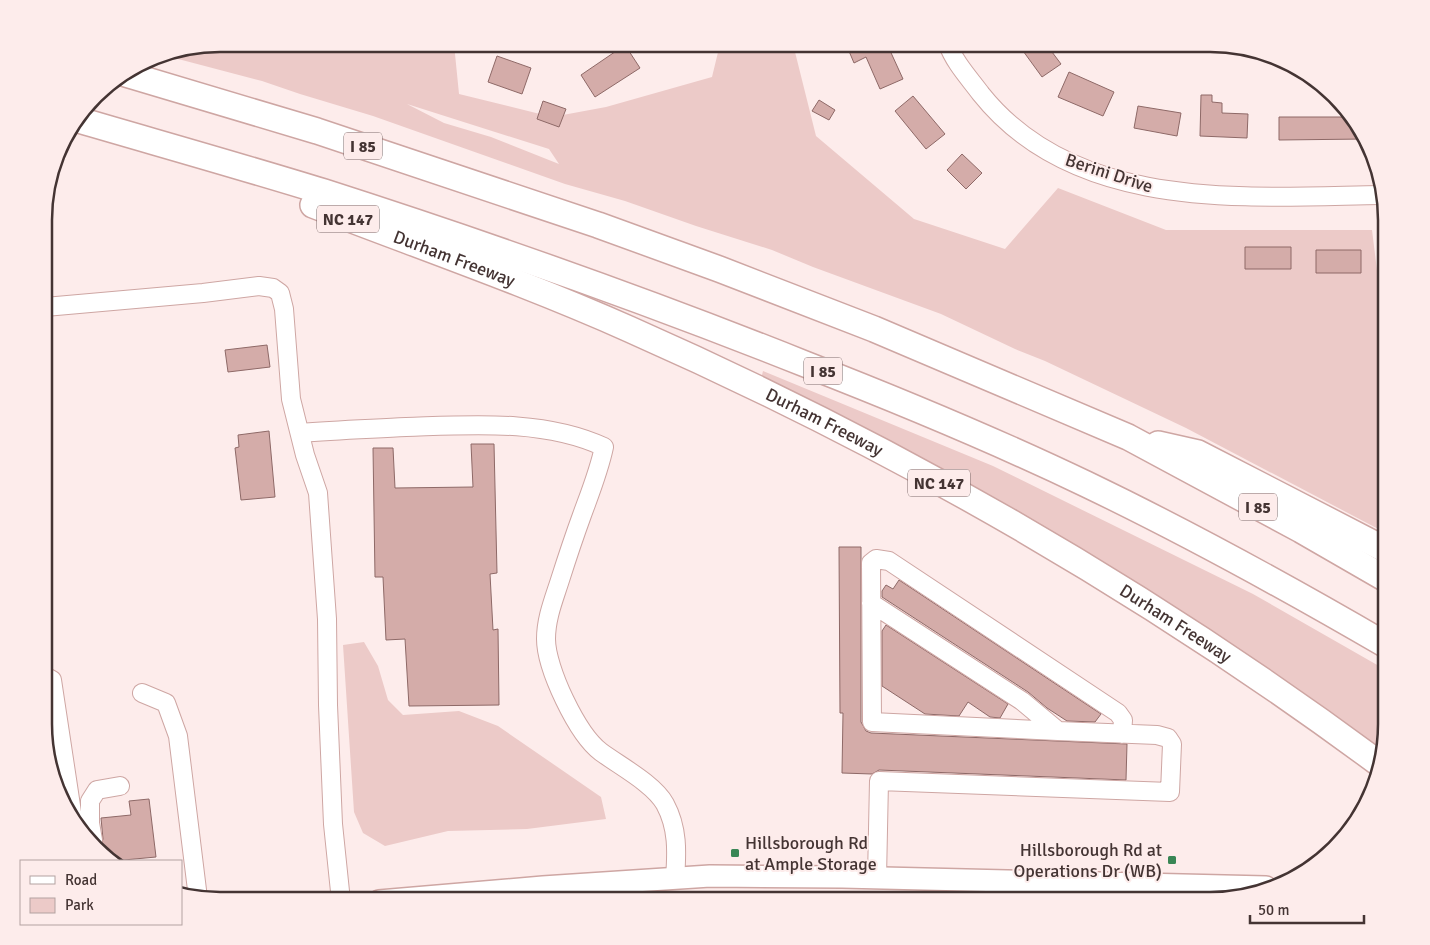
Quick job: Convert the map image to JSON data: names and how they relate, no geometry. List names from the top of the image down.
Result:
{
  "streets": {
    "highway": ["I 85", "NC 147", "Durham Freeway"],
    "street": ["Berini Drive"]
  },
  "crossings": [
    ["I 85", "Durham Freeway"]
  ],
  "places": {
    "transit": ["Hillsborough Rd at Ample Storage", "Hillsborough Rd at Operations Dr (WB)"]
  },
  "legend": ["Road", "Park"],
  "scale_bar": "50 m"
}
